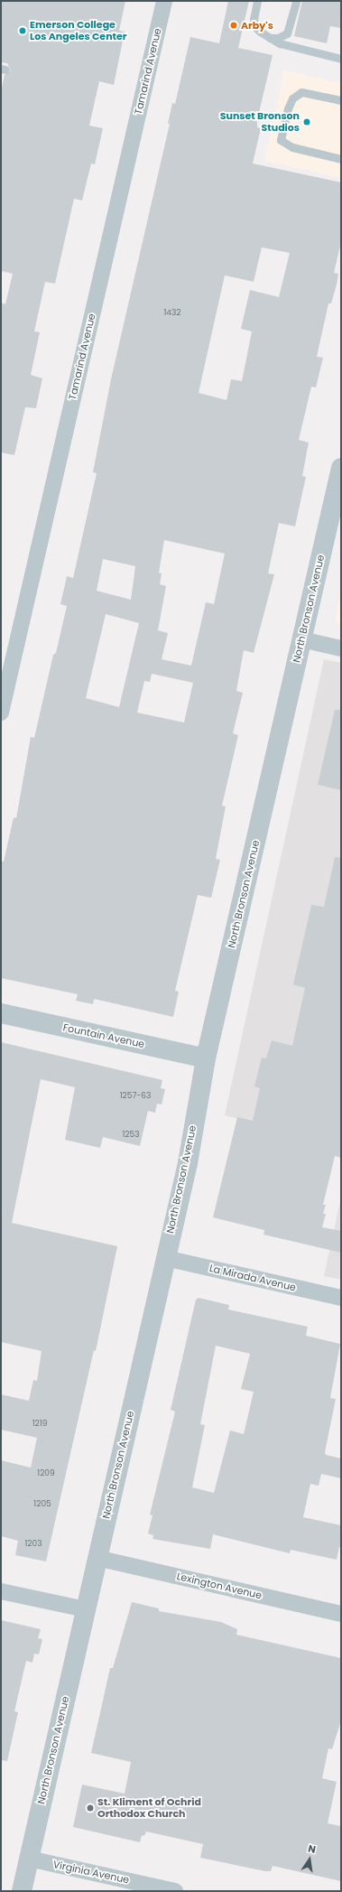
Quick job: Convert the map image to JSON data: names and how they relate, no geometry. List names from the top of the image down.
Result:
{
  "streets": {
    "street": [
      "Tamarind Avenue",
      "North Bronson Avenue",
      "Fountain Avenue",
      "La Mirada Avenue",
      "Lexington Avenue",
      "Virginia Avenue"
    ]
  },
  "crossings": [
    ["North Bronson Avenue", "Fountain Avenue"],
    ["North Bronson Avenue", "La Mirada Avenue"],
    ["North Bronson Avenue", "Lexington Avenue"],
    ["North Bronson Avenue", "Virginia Avenue"]
  ],
  "places": [
    "Arby's",
    "Emerson College Los Angeles Center",
    "Sunset Bronson Studios",
    "St. Kliment of Ochrid Orthodox Church"
  ],
  "house_numbers": [
    "1432",
    "1257-63",
    "1253",
    "1219",
    "1209",
    "1205",
    "1203"
  ],
  "north": "top"
}
